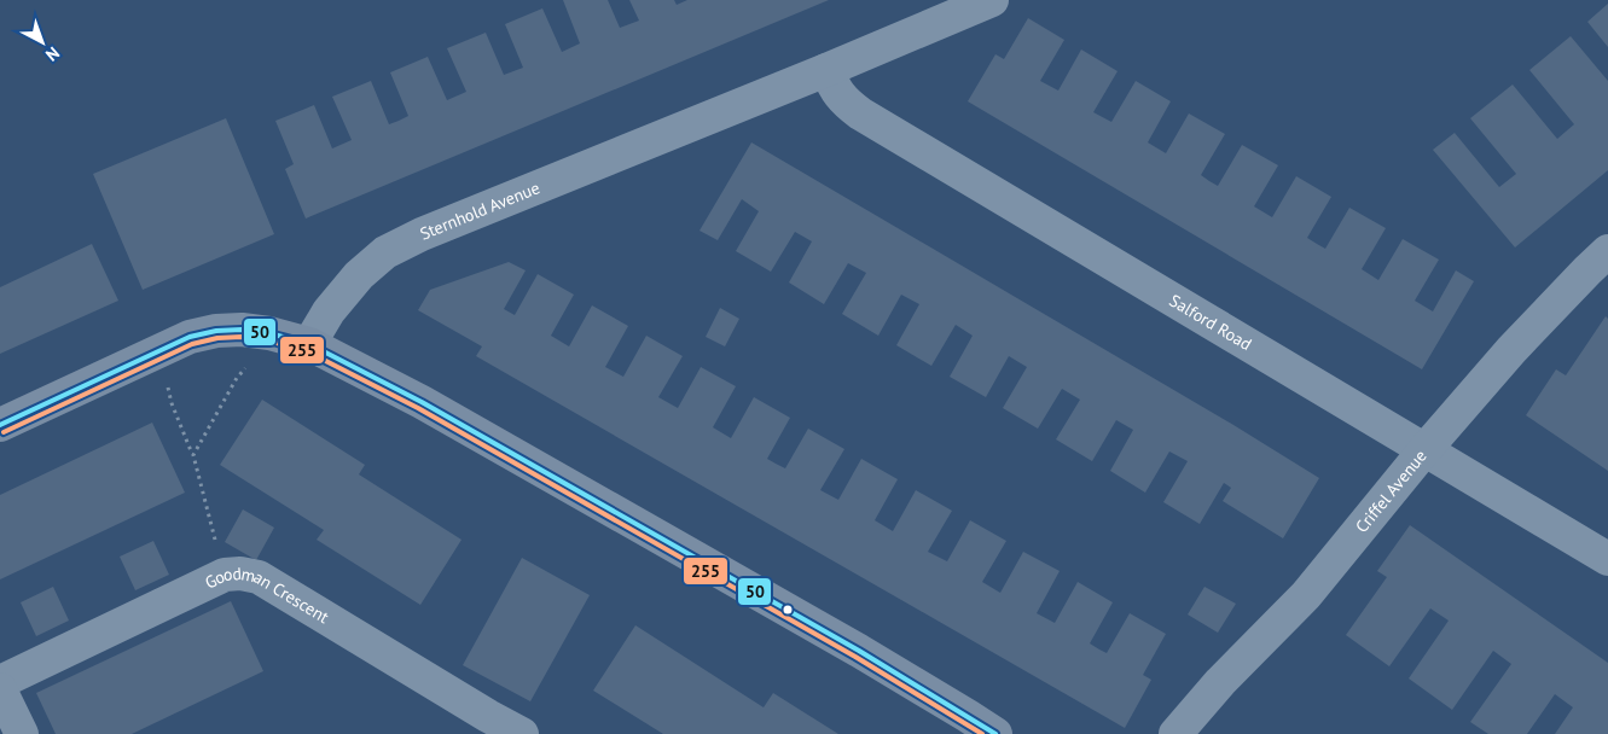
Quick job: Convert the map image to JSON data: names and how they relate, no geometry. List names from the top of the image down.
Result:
{
  "streets": {
    "street": [
      "Sternhold Avenue",
      "Salford Road",
      "Criffel Avenue",
      "Goodman Crescent"
    ]
  },
  "crossings": [
    ["Sternhold Avenue", "Salford Road"],
    ["Salford Road", "Criffel Avenue"]
  ],
  "lines": ["transit line 50", "transit line 255"],
  "north": "bottom right"
}
